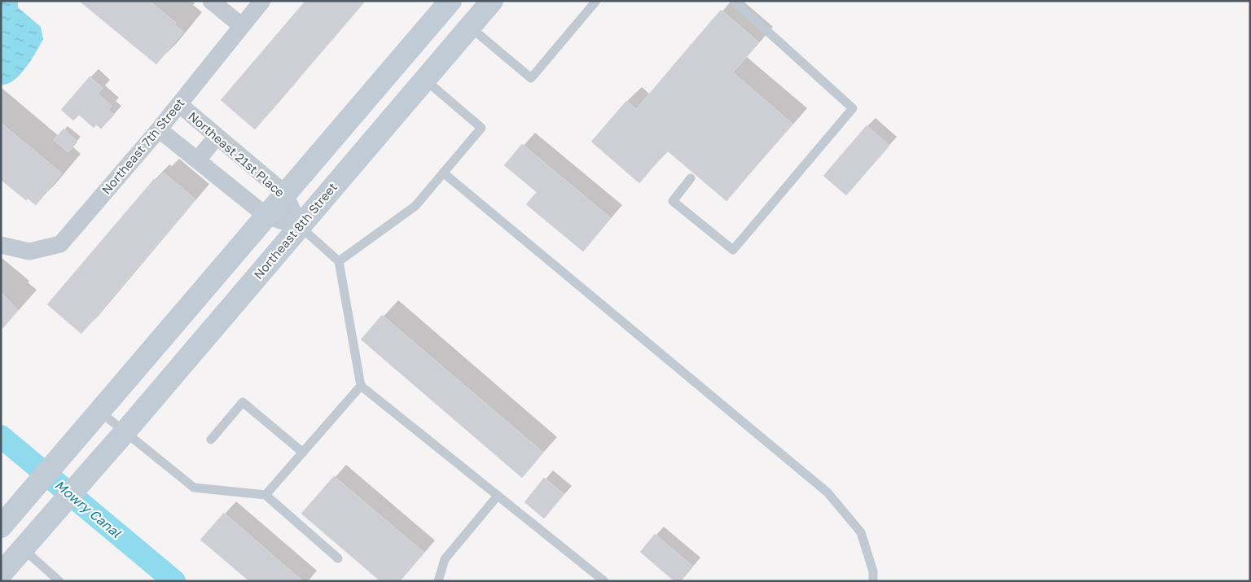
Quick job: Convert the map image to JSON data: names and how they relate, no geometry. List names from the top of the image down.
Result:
{
  "streets": {
    "main road": ["Northeast 8th Street"],
    "street": ["Northeast 7th Street", "Northeast 21st Place"]
  },
  "crossings": [
    ["Northeast 7th Street", "Northeast 21st Place"],
    ["Northeast 21st Place", "Northeast 8th Street"]
  ],
  "water": ["Mowry Canal"]
}
